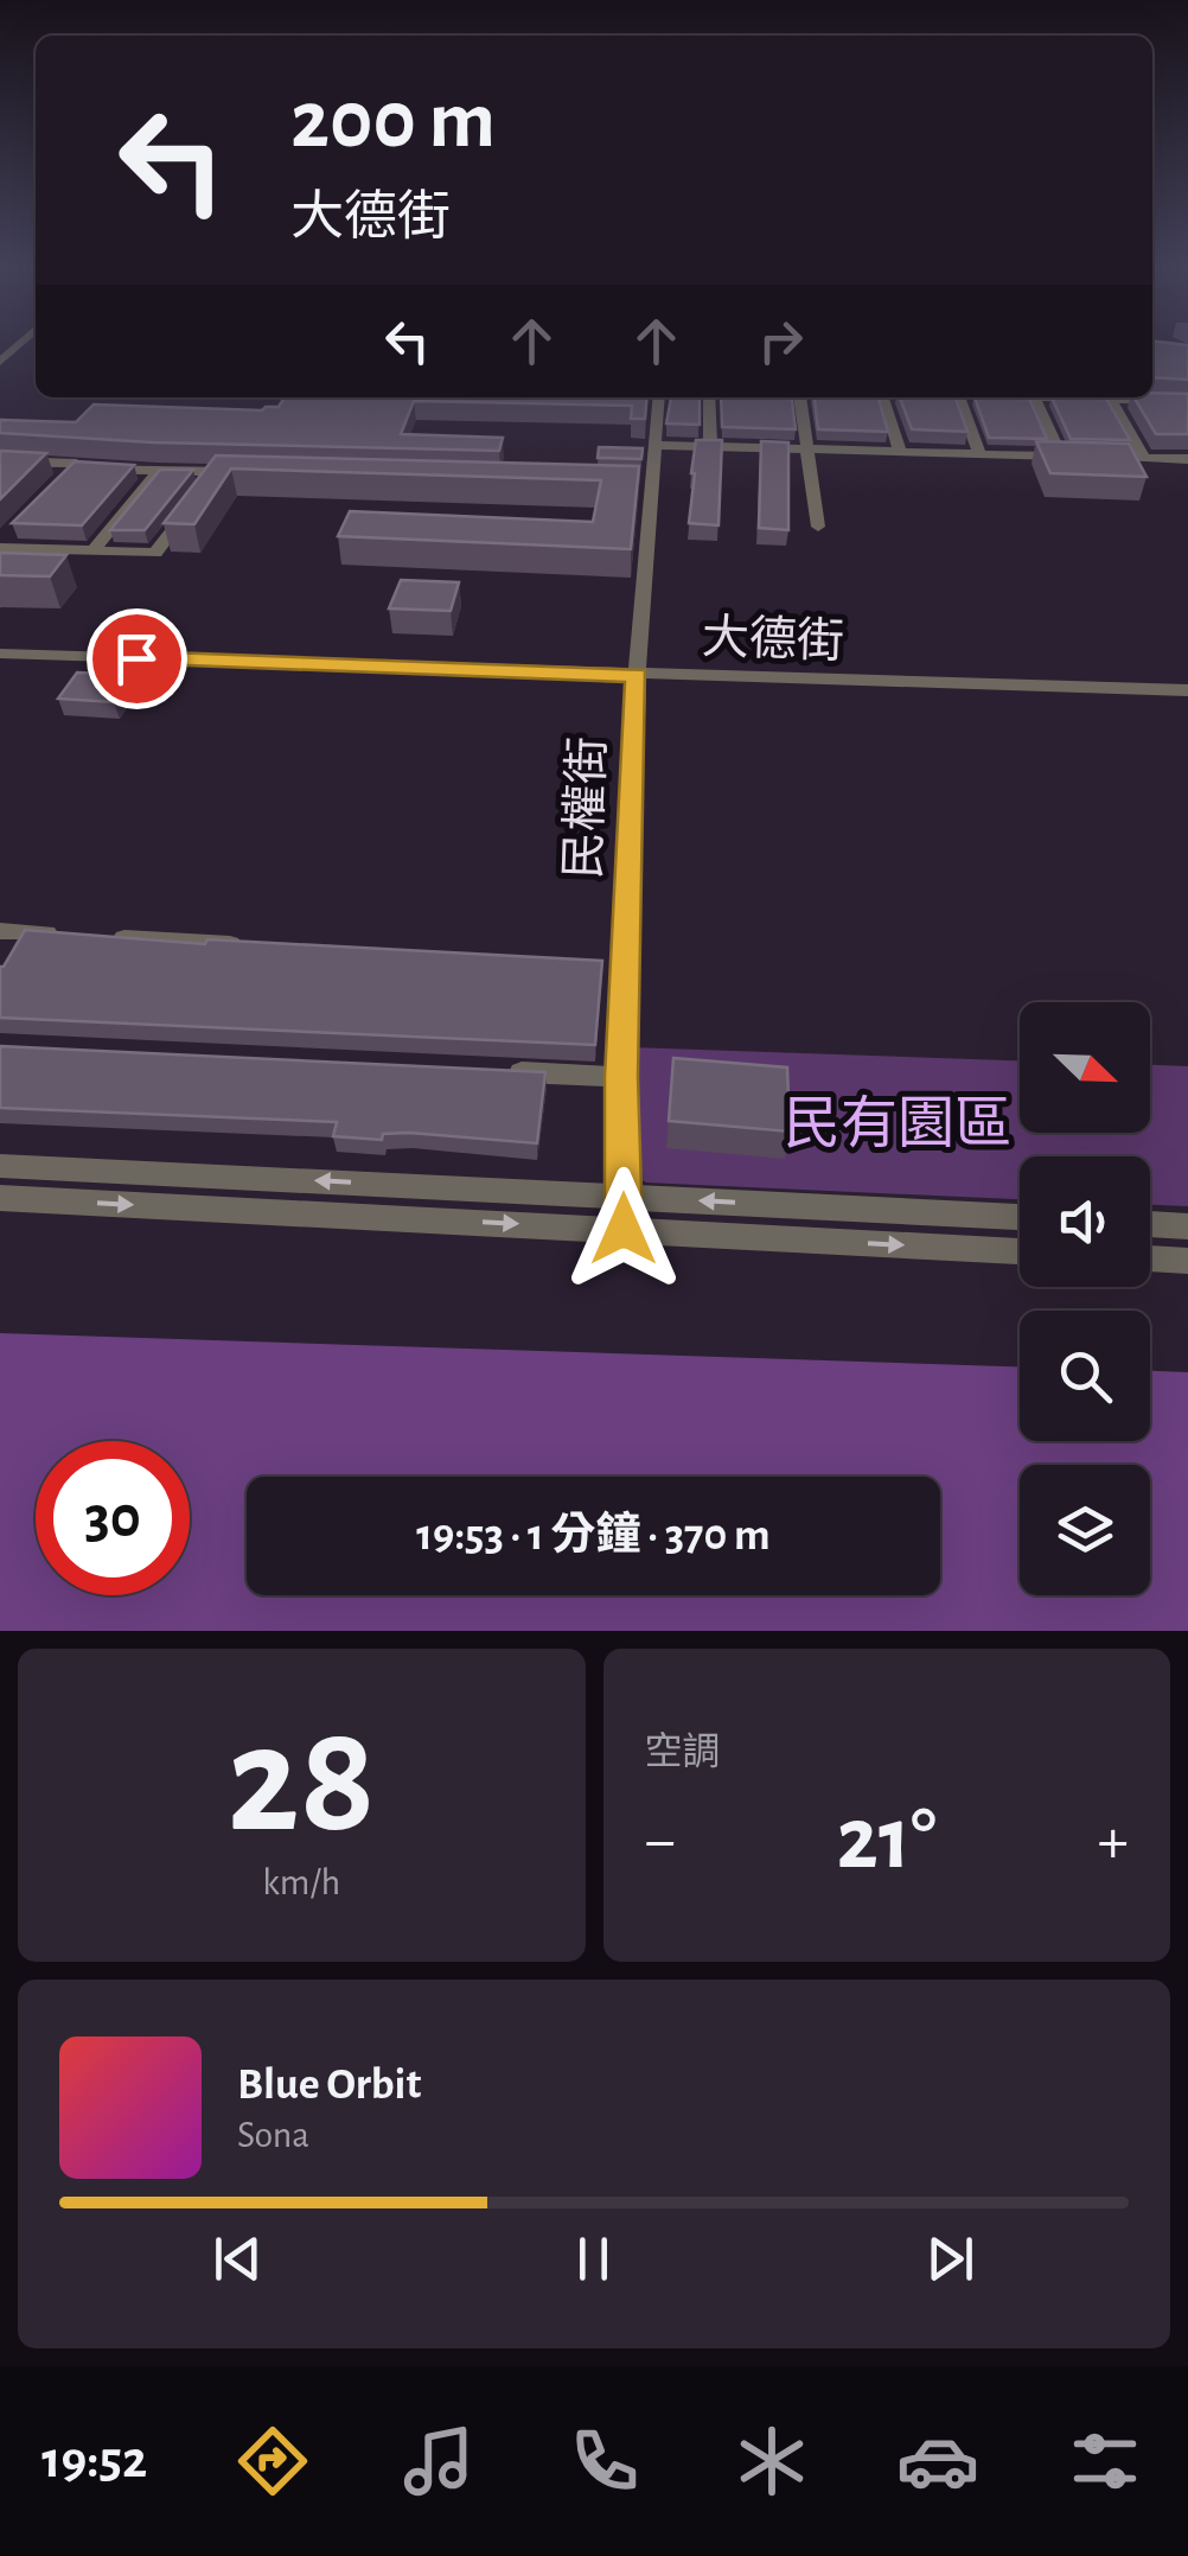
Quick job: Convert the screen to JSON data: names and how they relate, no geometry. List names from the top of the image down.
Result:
{
  "streets": {
    "street": ["大德街", "民權街"]
  },
  "crossings": [
    ["大德街", "民權街"]
  ],
  "parks": ["民有園區"],
  "north": "bottom right",
  "page": {
    "turn": ["200 m", "大德街"],
    "limit": "30",
    "trip": "19:53 · 1 分鐘 · 370 m",
    "tile": [
      ["28", "km/h"],
      "空調"
    ],
    "heat": ["−", "21°", "+"],
    "song": ["Blue Orbit", "Sona"],
    "tabs": "19:52"
  }
}
